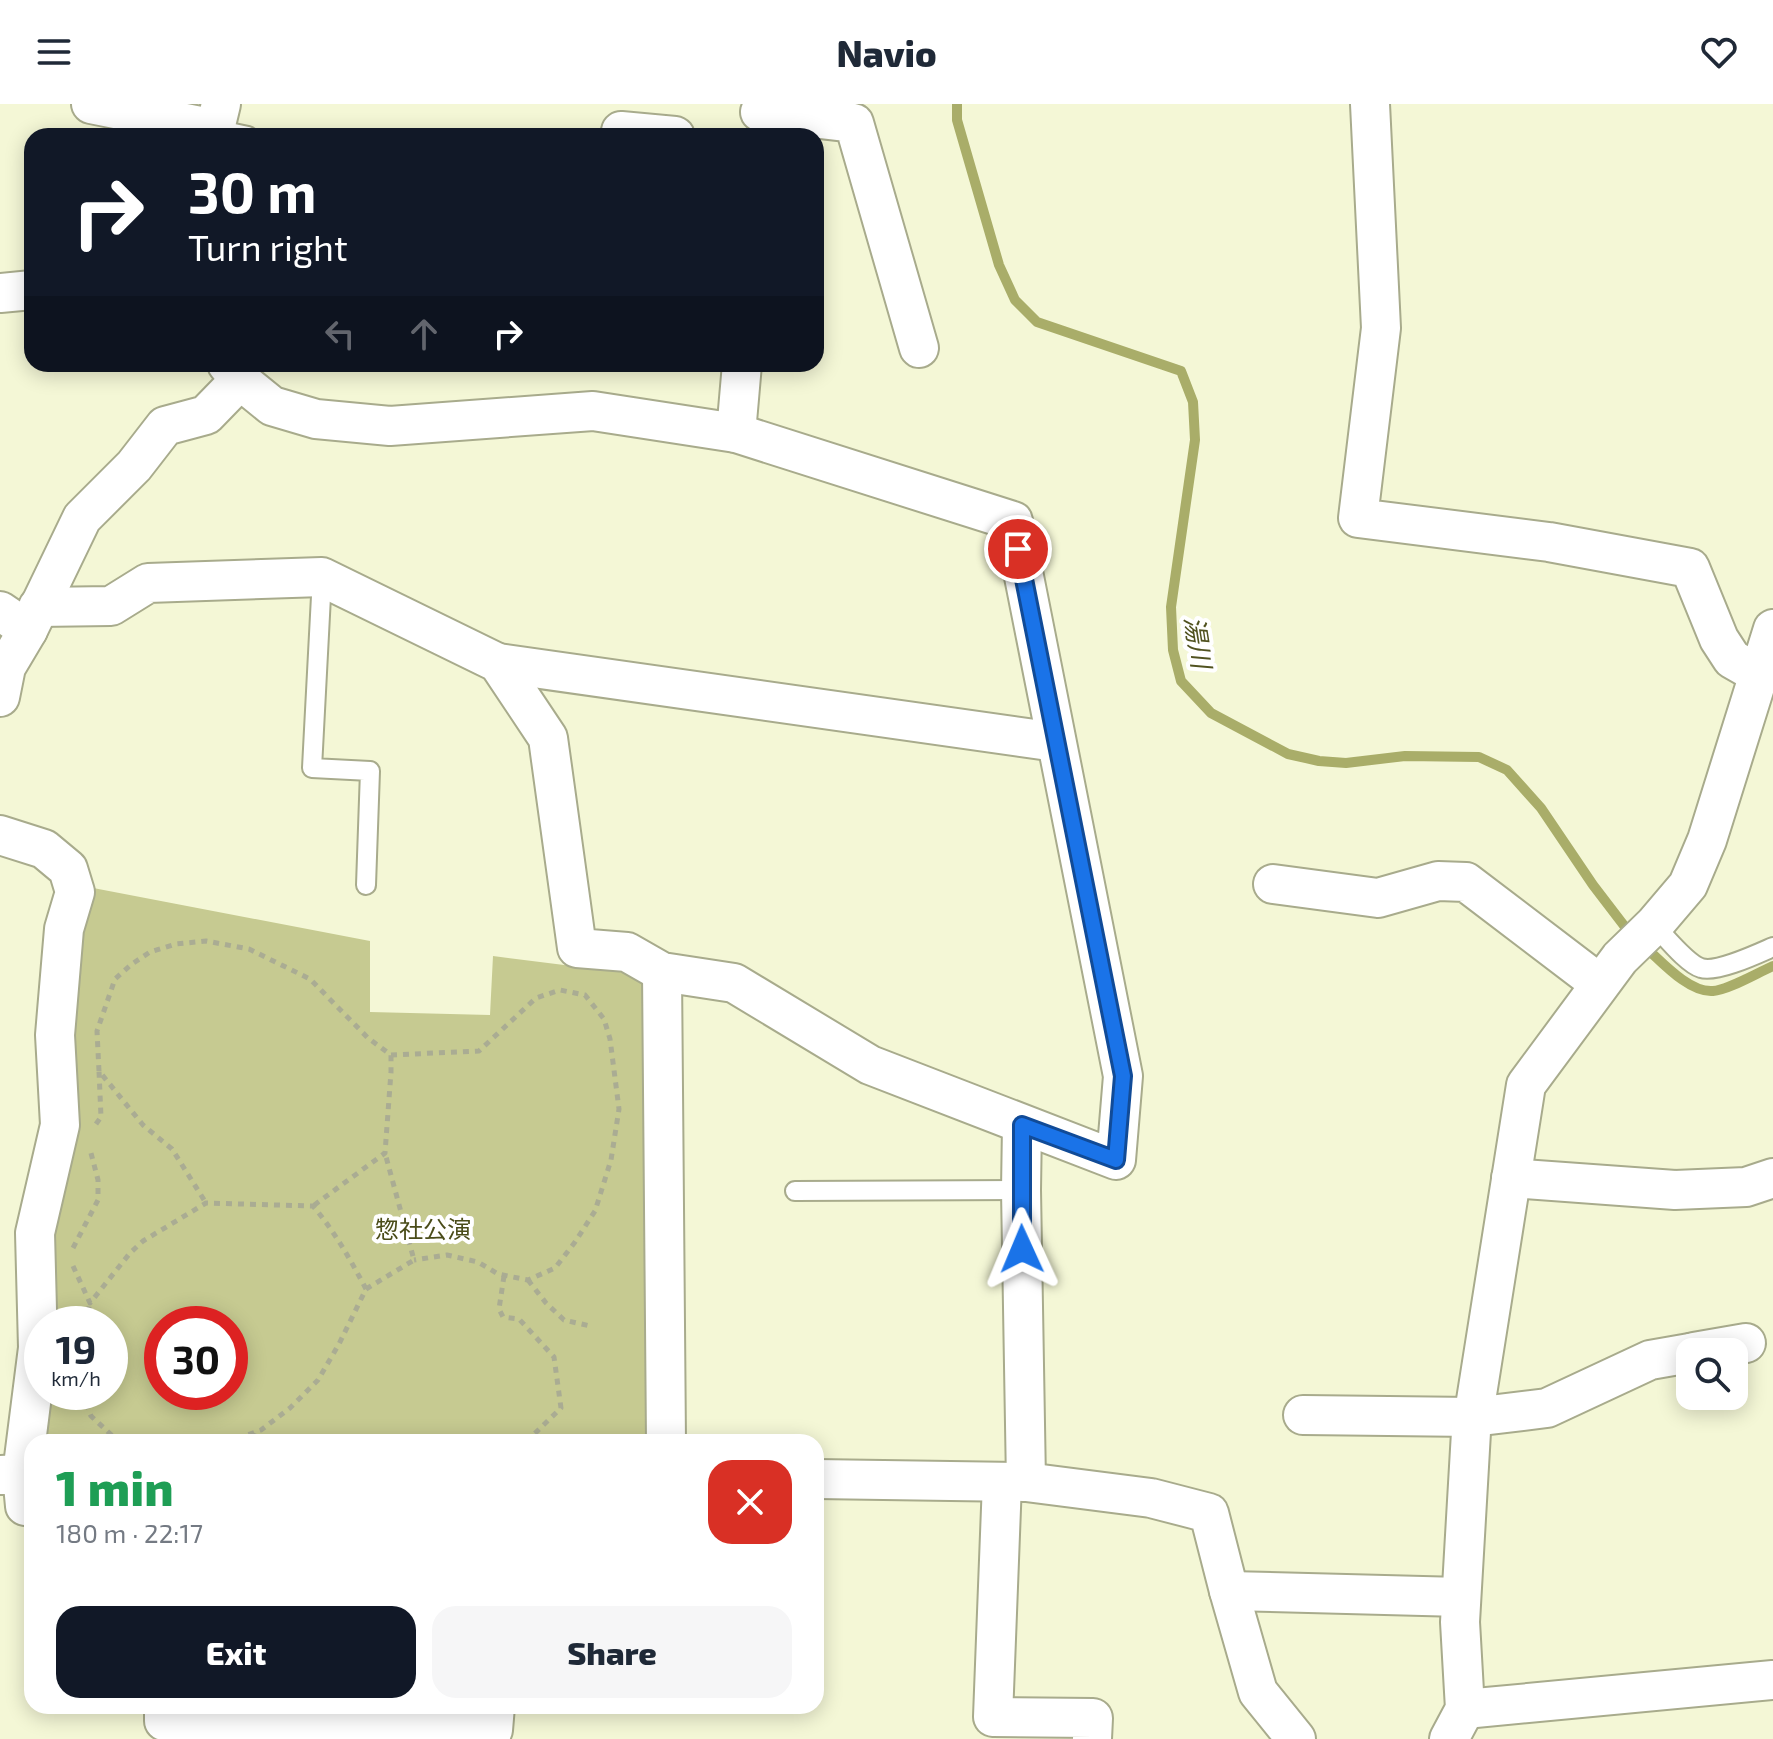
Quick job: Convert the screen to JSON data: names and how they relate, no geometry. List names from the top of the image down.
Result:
{
  "water": ["湯川"],
  "parks": ["惣社公演"],
  "page": {
    "header": "Navio",
    "turn": ["30 m", "Turn right"],
    "speed": "19 km/h",
    "limit": "30",
    "heading": ["1 min", "180 m · 22:17"],
    "buttons": ["Exit", "Share"]
  }
}
